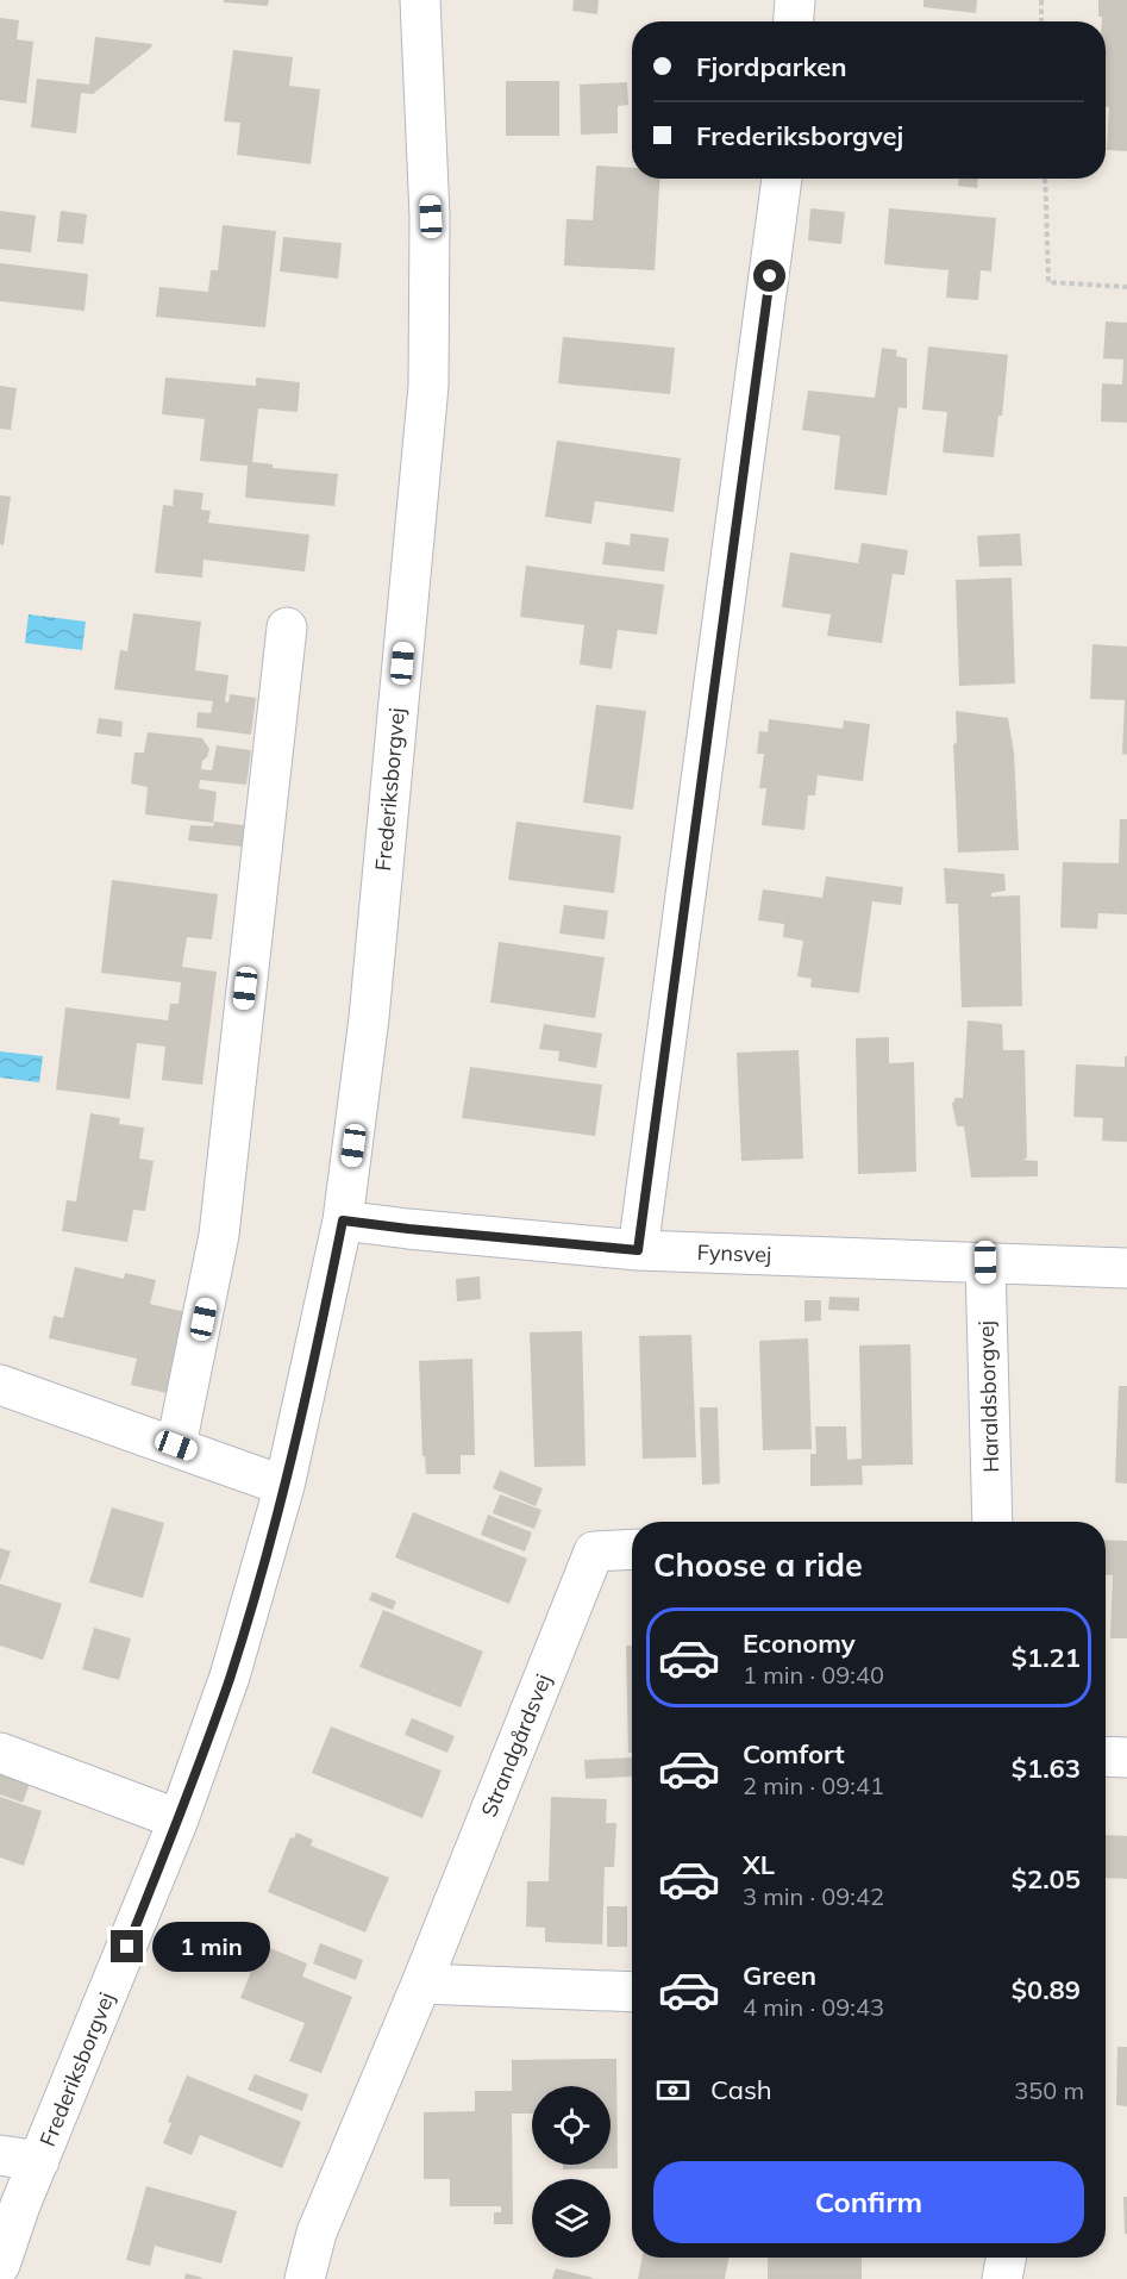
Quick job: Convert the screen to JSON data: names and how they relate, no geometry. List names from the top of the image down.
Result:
{
  "streets": {
    "street": [
      "Frederiksborgvej",
      "Fynsvej",
      "Haraldsborgvej",
      "Strandgårdsvej"
    ]
  },
  "crossings": [
    ["Frederiksborgvej", "Fynsvej"],
    ["Fynsvej", "Haraldsborgvej"]
  ],
  "page": {
    "banner": ["Fjordparken", "Frederiksborgvej"],
    "heading": "Choose a ride",
    "list": [
      {
        "name": "Economy",
        "note": "1 min · 09:40",
        "value": "$1.21"
      },
      {
        "name": "Comfort",
        "note": "2 min · 09:41",
        "value": "$1.63"
      },
      {
        "name": "XL",
        "note": "3 min · 09:42",
        "value": "$2.05"
      },
      {
        "name": "Green",
        "note": "4 min · 09:43",
        "value": "$0.89"
      }
    ],
    "bubble": "1 min",
    "pay": ["Cash", "350 m"],
    "buttons": "Confirm"
  }
}
